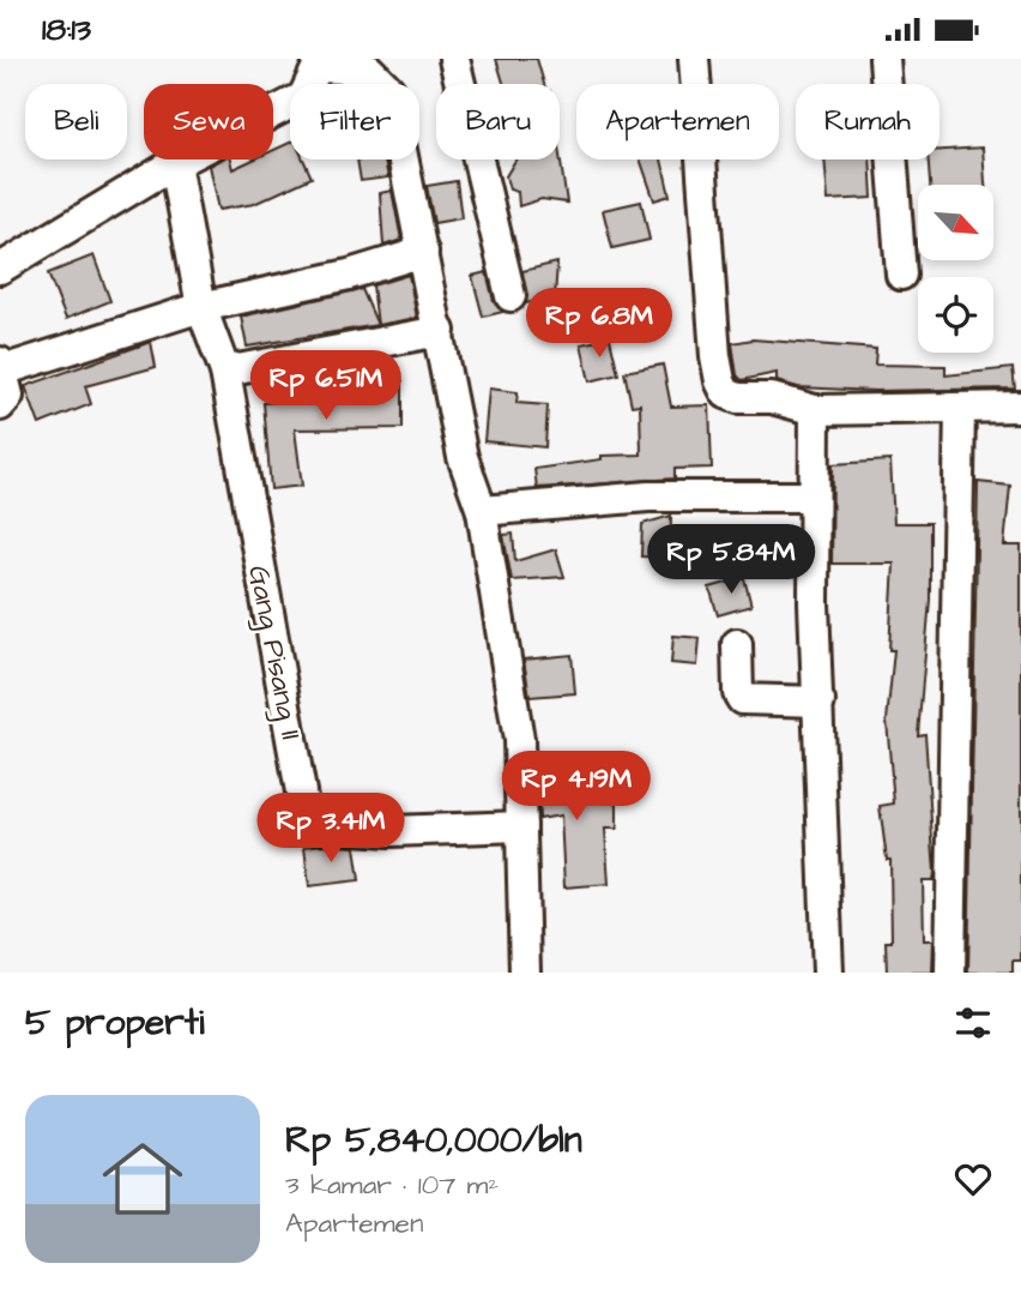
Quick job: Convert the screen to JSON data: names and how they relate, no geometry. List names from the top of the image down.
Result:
{
  "streets": {
    "street": ["Gang Pisang II"]
  },
  "north": "bottom right",
  "page": {
    "status": "18:13",
    "chip": [
      "Beli",
      "Sewa",
      "Filter",
      "Baru",
      "Apartemen",
      "Rumah"
    ],
    "price": [
      "Rp 6.8M",
      "Rp 6.51M",
      "Rp 5.84M",
      "Rp 4.19M",
      "Rp 3.41M"
    ],
    "heading": "5 properti",
    "list": [
      {
        "name": "Rp 5,840,000/bln",
        "note": "3 kamar · 107 m² · Apartemen"
      }
    ]
  }
}
